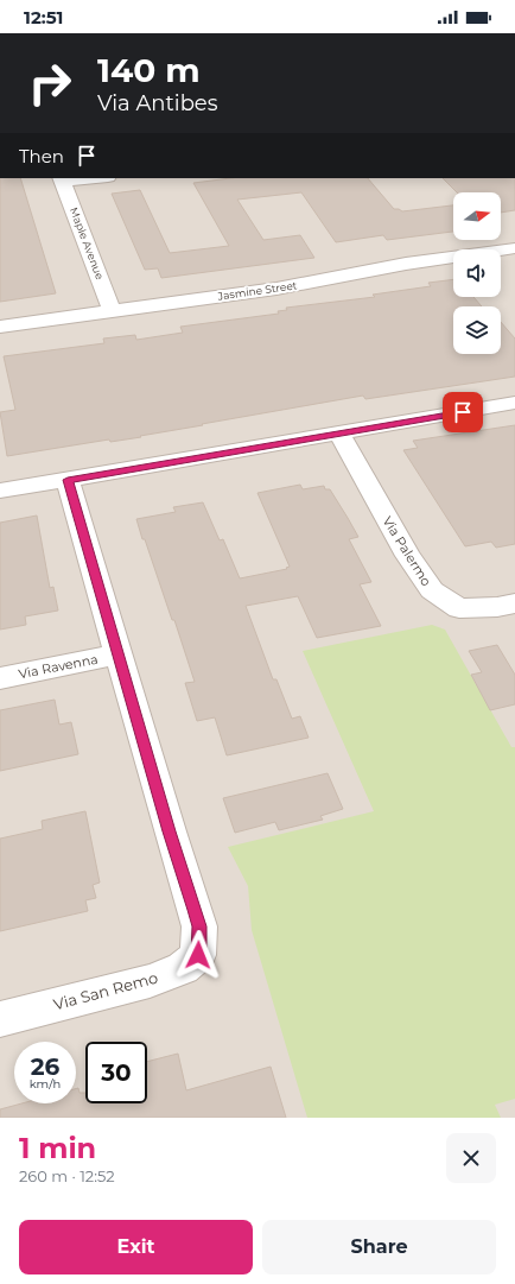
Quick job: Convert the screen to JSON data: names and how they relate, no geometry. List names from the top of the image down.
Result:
{
  "streets": {
    "street": [
      "Maple Avenue",
      "Jasmine Street",
      "Via Palermo",
      "Via Ravenna",
      "Via San Remo"
    ]
  },
  "crossings": [
    ["Maple Avenue", "Jasmine Street"],
    ["Via Ravenna", "Via San Remo"]
  ],
  "north": "right",
  "page": {
    "status": "12:51",
    "turn": ["140 m", "Via Antibes"],
    "then": "Then",
    "speed": "26 km/h",
    "limit": "30",
    "heading": ["1 min", "260 m · 12:52"],
    "buttons": ["Exit", "Share"]
  }
}
